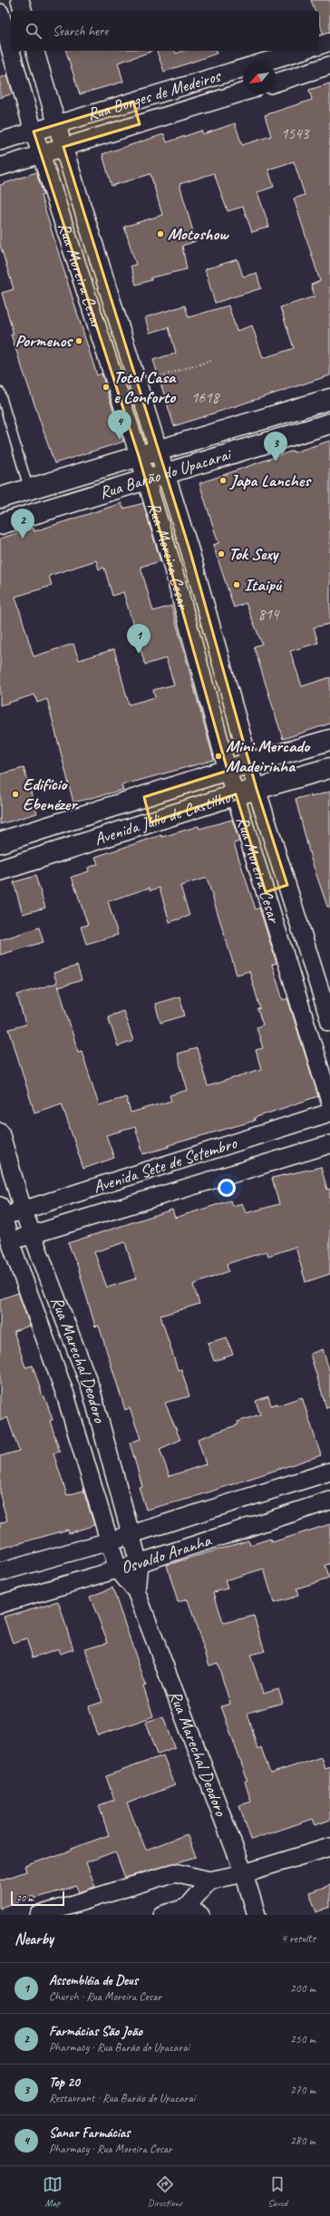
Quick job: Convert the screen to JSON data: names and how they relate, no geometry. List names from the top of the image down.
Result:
{
  "streets": {
    "street": [
      "Rua Borges de Medeiros",
      "Rua Moreira Cesar",
      "Rua Barão do Upacarai",
      "Avenida Júlio de Castilhos",
      "Avenida Sete de Setembro",
      "Rua Marechal Deodoro",
      "Osvaldo Aranha"
    ]
  },
  "crossings": [
    ["Rua Borges de Medeiros", "Rua Moreira Cesar"],
    ["Rua Moreira Cesar", "Rua Barão do Upacarai"],
    ["Rua Moreira Cesar", "Avenida Júlio de Castilhos"],
    ["Avenida Sete de Setembro", "Rua Marechal Deodoro"],
    ["Rua Marechal Deodoro", "Osvaldo Aranha"]
  ],
  "places": [
    "Motoshow",
    "Pormenos",
    "Total Casa e Conforto",
    "Japa Lanches",
    "Tok Sexy",
    "Itaipú",
    "Mini Mercado Madeirinha",
    "Edifício Ebenézer"
  ],
  "house_numbers": ["1543", "1618", "814"],
  "scale_bar": "20 m",
  "north": "bottom left",
  "page": {
    "search": "Search here",
    "pins": [
      "4",
      "3",
      "2",
      "1"
    ],
    "scale": "20 m",
    "heading": ["Nearby", "4 results"],
    "list": [
      {
        "mark": "1",
        "name": "Assembléia de Deus",
        "note": "Church · Rua Moreira Cesar",
        "value": "200 m"
      },
      {
        "mark": "2",
        "name": "Farmácias São João",
        "note": "Pharmacy · Rua Barão do Upacarai",
        "value": "250 m"
      },
      {
        "mark": "3",
        "name": "Top 20",
        "note": "Restaurant · Rua Barão do Upacarai",
        "value": "270 m"
      },
      {
        "mark": "4",
        "name": "Sanar Farmácias",
        "note": "Pharmacy · Rua Moreira Cesar",
        "value": "280 m"
      }
    ],
    "nav": ["Map", "Directions", "Saved"]
  }
}
